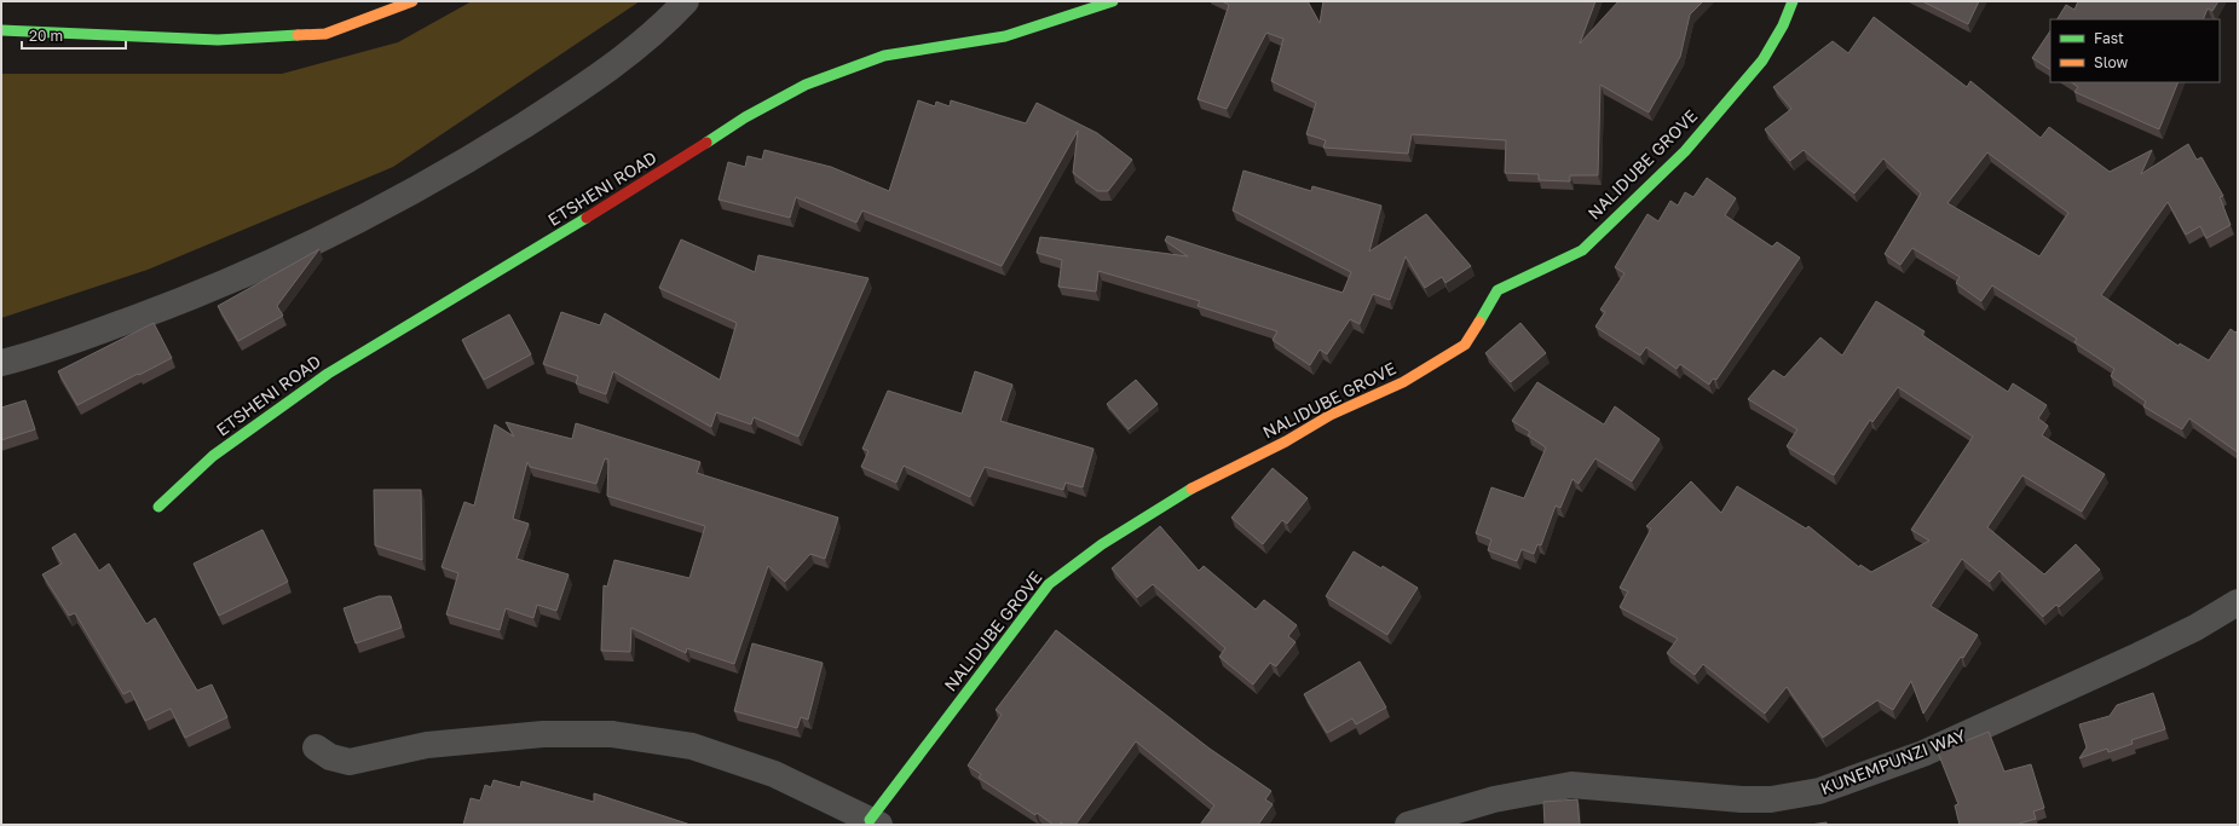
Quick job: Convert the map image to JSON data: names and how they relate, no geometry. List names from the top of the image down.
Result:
{
  "streets": {
    "street": ["NALIDUBE GROVE", "ETSHENI ROAD", "KUNEMPUNZI WAY"]
  },
  "legend": ["Fast", "Slow"],
  "scale_bar": "20 m"
}
